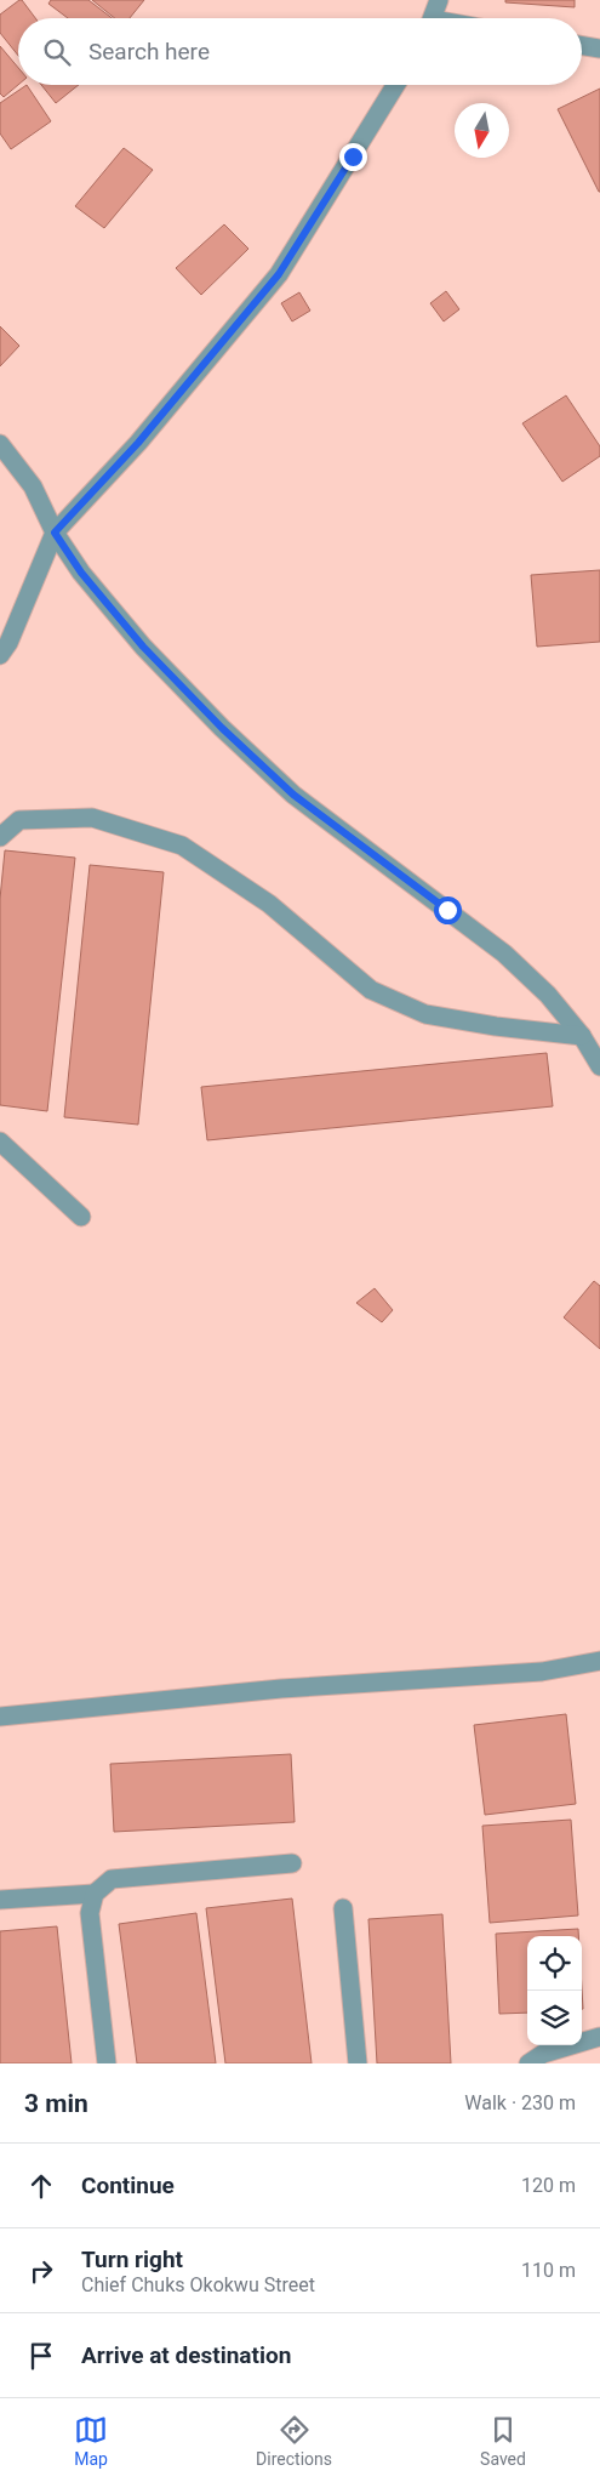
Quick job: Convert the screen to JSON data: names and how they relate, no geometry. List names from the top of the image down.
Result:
{
  "north": "bottom",
  "page": {
    "search": "Search here",
    "heading": ["3 min", "Walk · 230 m"],
    "list": [
      ["Continue", "120 m"],
      ["Turn right", "Chief Chuks Okokwu Street", "110 m"],
      "Arrive at destination"
    ],
    "nav": ["Map", "Directions", "Saved"]
  }
}
